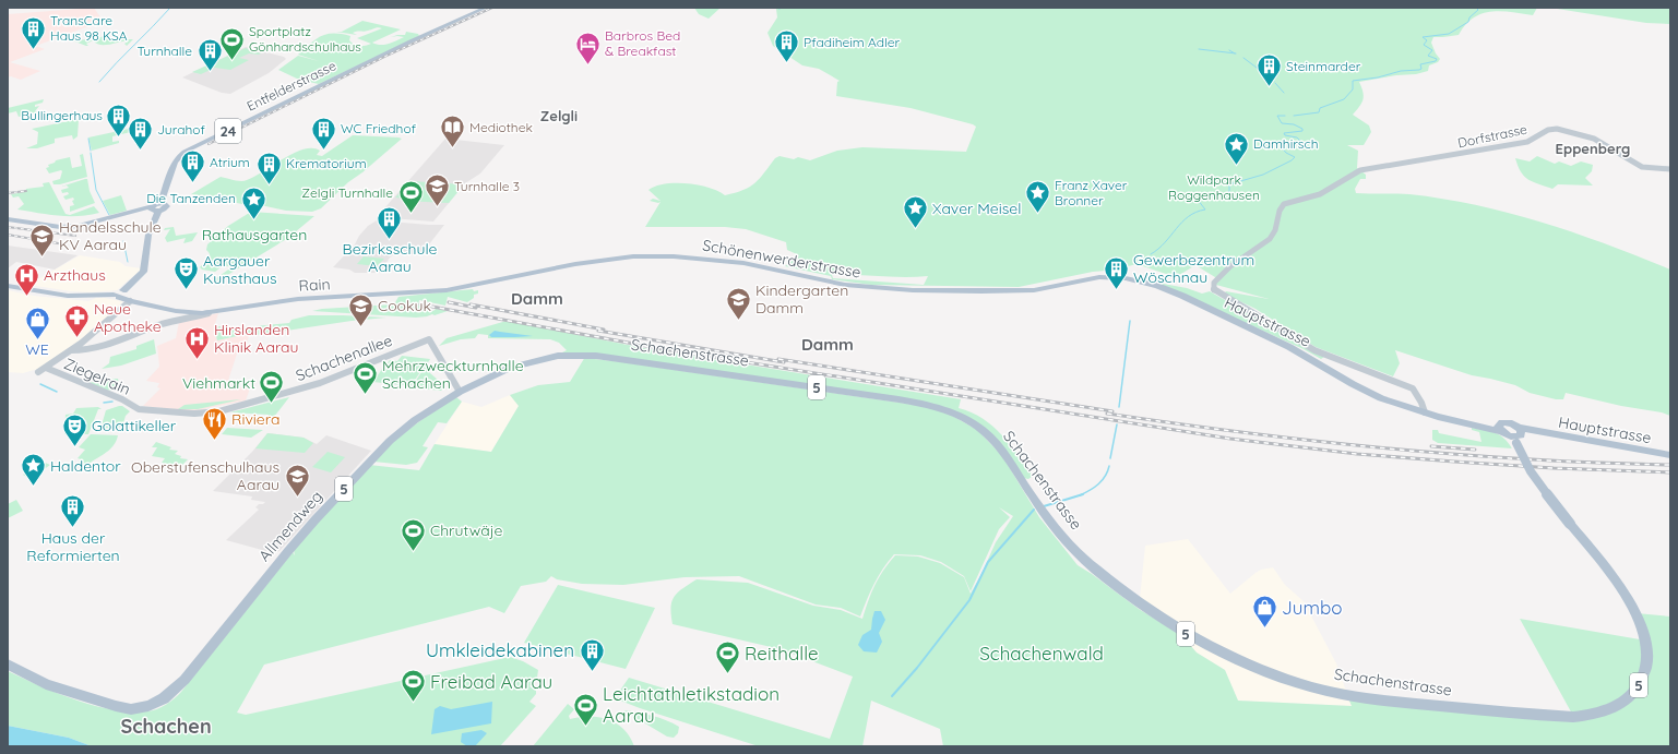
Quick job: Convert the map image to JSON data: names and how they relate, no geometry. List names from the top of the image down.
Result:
{
  "streets": {
    "main road": [
      "Entfelderstrasse",
      "24",
      "Schönenwerderstrasse",
      "Rain",
      "Hauptstrasse",
      "Schachenstrasse",
      "5",
      "Allmendweg"
    ],
    "street": ["Dorfstrasse", "Schachenallee", "Ziegelrain"]
  },
  "crossings": [
    ["Dorfstrasse", "Hauptstrasse"],
    ["Schönenwerderstrasse", "Rain"],
    ["Schönenwerderstrasse", "Hauptstrasse"],
    ["Hauptstrasse", "Schachenstrasse"],
    ["Schachenstrasse", "Schachenallee"],
    ["Schachenstrasse", "Allmendweg"],
    ["Schachenallee", "Ziegelrain"],
    ["Schachenallee", "Allmendweg"]
  ],
  "districts": [
    "Zelgli",
    "Eppenberg",
    "Damm",
    "Damm",
    "Schachen"
  ],
  "parks": ["Wildpark Roggenhausen", "Rathausgarten", "Schachenwald"],
  "places": {
    "building": [
      "TransCare Haus 98 KSA",
      "Pfadiheim Adler",
      "Turnhalle",
      "Steinmarder",
      "Bullingerhaus",
      "WC Friedhof",
      "Jurahof",
      "Atrium",
      "Krematorium",
      "Bezirksschule Aarau",
      "Gewerbezentrum Wöschnau",
      "Haus der Reformierten",
      "Umkleidekabinen"
    ],
    "sports": [
      "Sportplatz Gönhardschulhaus",
      "Zelgli Turnhalle",
      "Mehrzweckturnhalle Schachen",
      "Viehmarkt",
      "Chrutwäje",
      "Reithalle",
      "Freibad Aarau",
      "Leichtathletikstadion Aarau"
    ],
    "hotel": ["Barbros Bed & Breakfast"],
    "library": ["Mediothek"],
    "place": [
      "Damhirsch",
      "Franz Xaver Bronner",
      "Die Tanzenden",
      "Xaver Meisel",
      "Haldentor"
    ],
    "school or university": [
      "Turnhalle 3",
      "Handelsschule KV Aarau",
      "Kindergarten Damm",
      "Cookuk",
      "Oberstufenschulhaus Aarau"
    ],
    "theatre": ["Aargauer Kunsthaus", "Golattikeller"],
    "hospital": ["Arzthaus", "Hirslanden Klinik Aarau"],
    "pharmacy": ["Neue Apotheke"],
    "shop": ["WE", "Jumbo"],
    "restaurant": ["Riviera"]
  }
}
